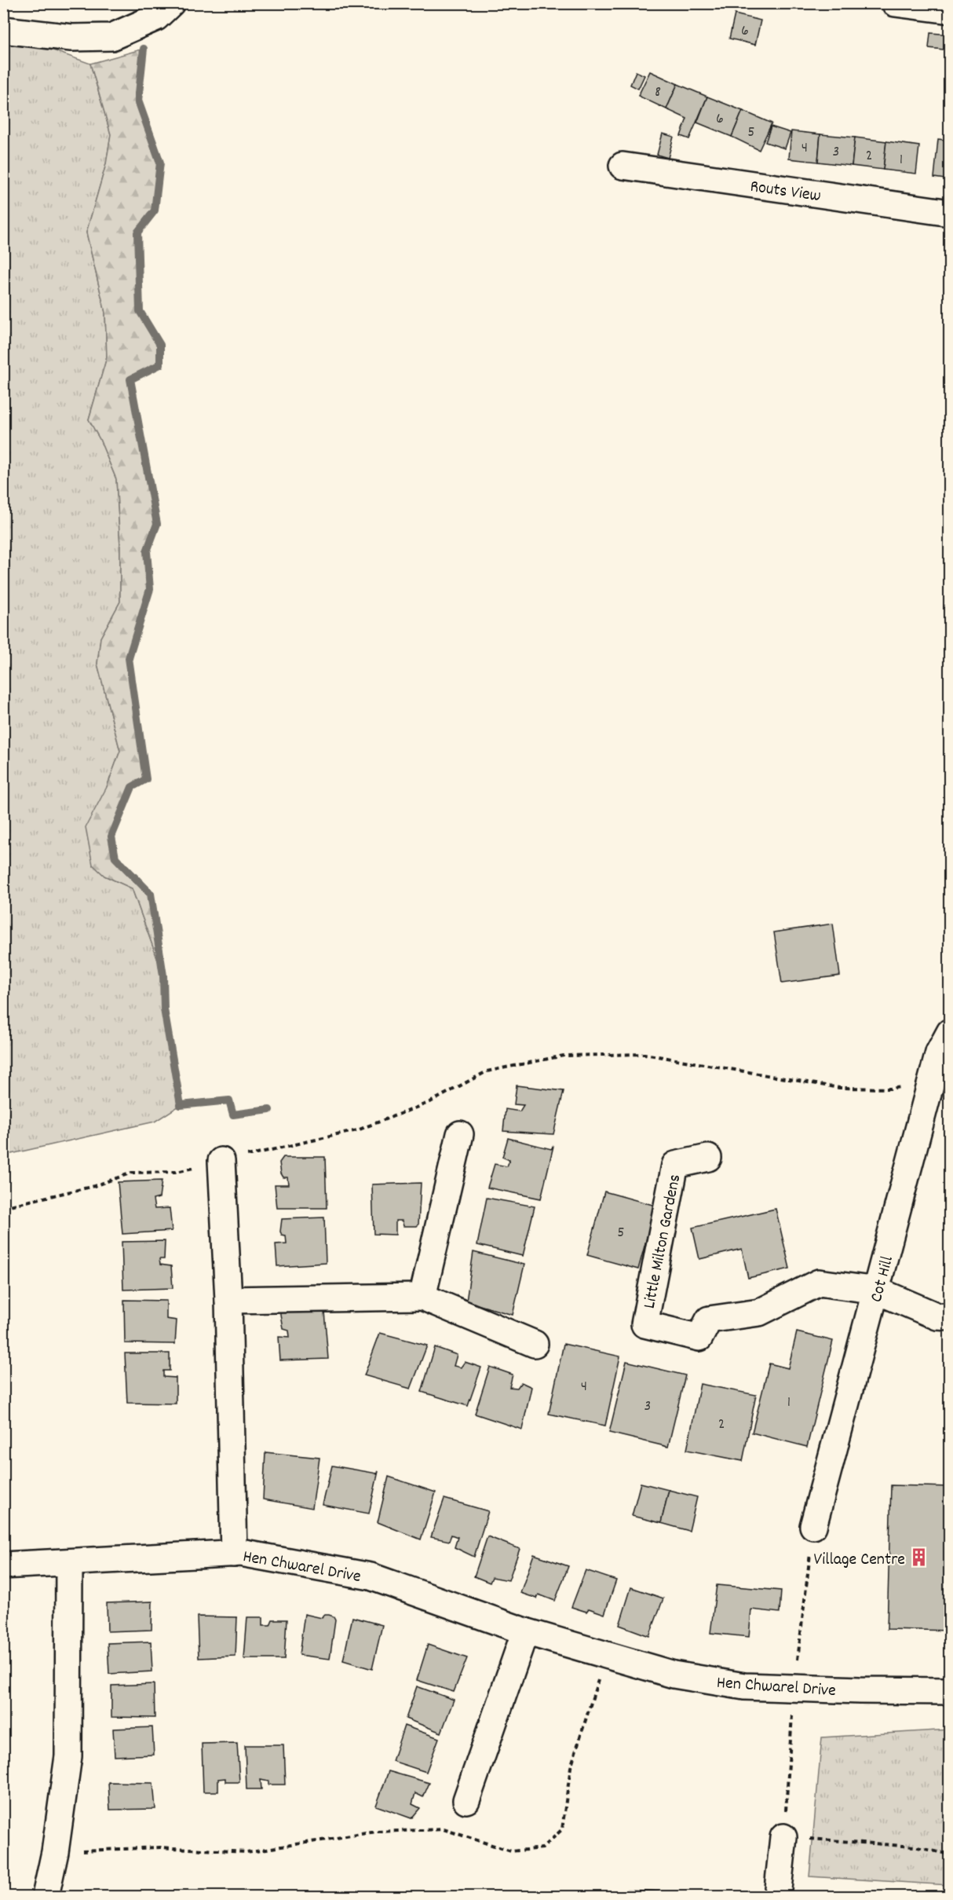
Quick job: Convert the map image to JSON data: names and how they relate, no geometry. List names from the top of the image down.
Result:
{
  "streets": {
    "street": [
      "Routs View",
      "Little Milton Gardens",
      "Cot Hill",
      "Hen Chwarel Drive"
    ]
  },
  "crossings": [
    ["Little Milton Gardens", "Cot Hill"]
  ],
  "places": {
    "building": ["Village Centre"]
  },
  "house_numbers": [
    "6",
    "8",
    "6",
    "5",
    "4",
    "3",
    "2",
    "1",
    "5",
    "4",
    "1",
    "3",
    "2"
  ]
}
